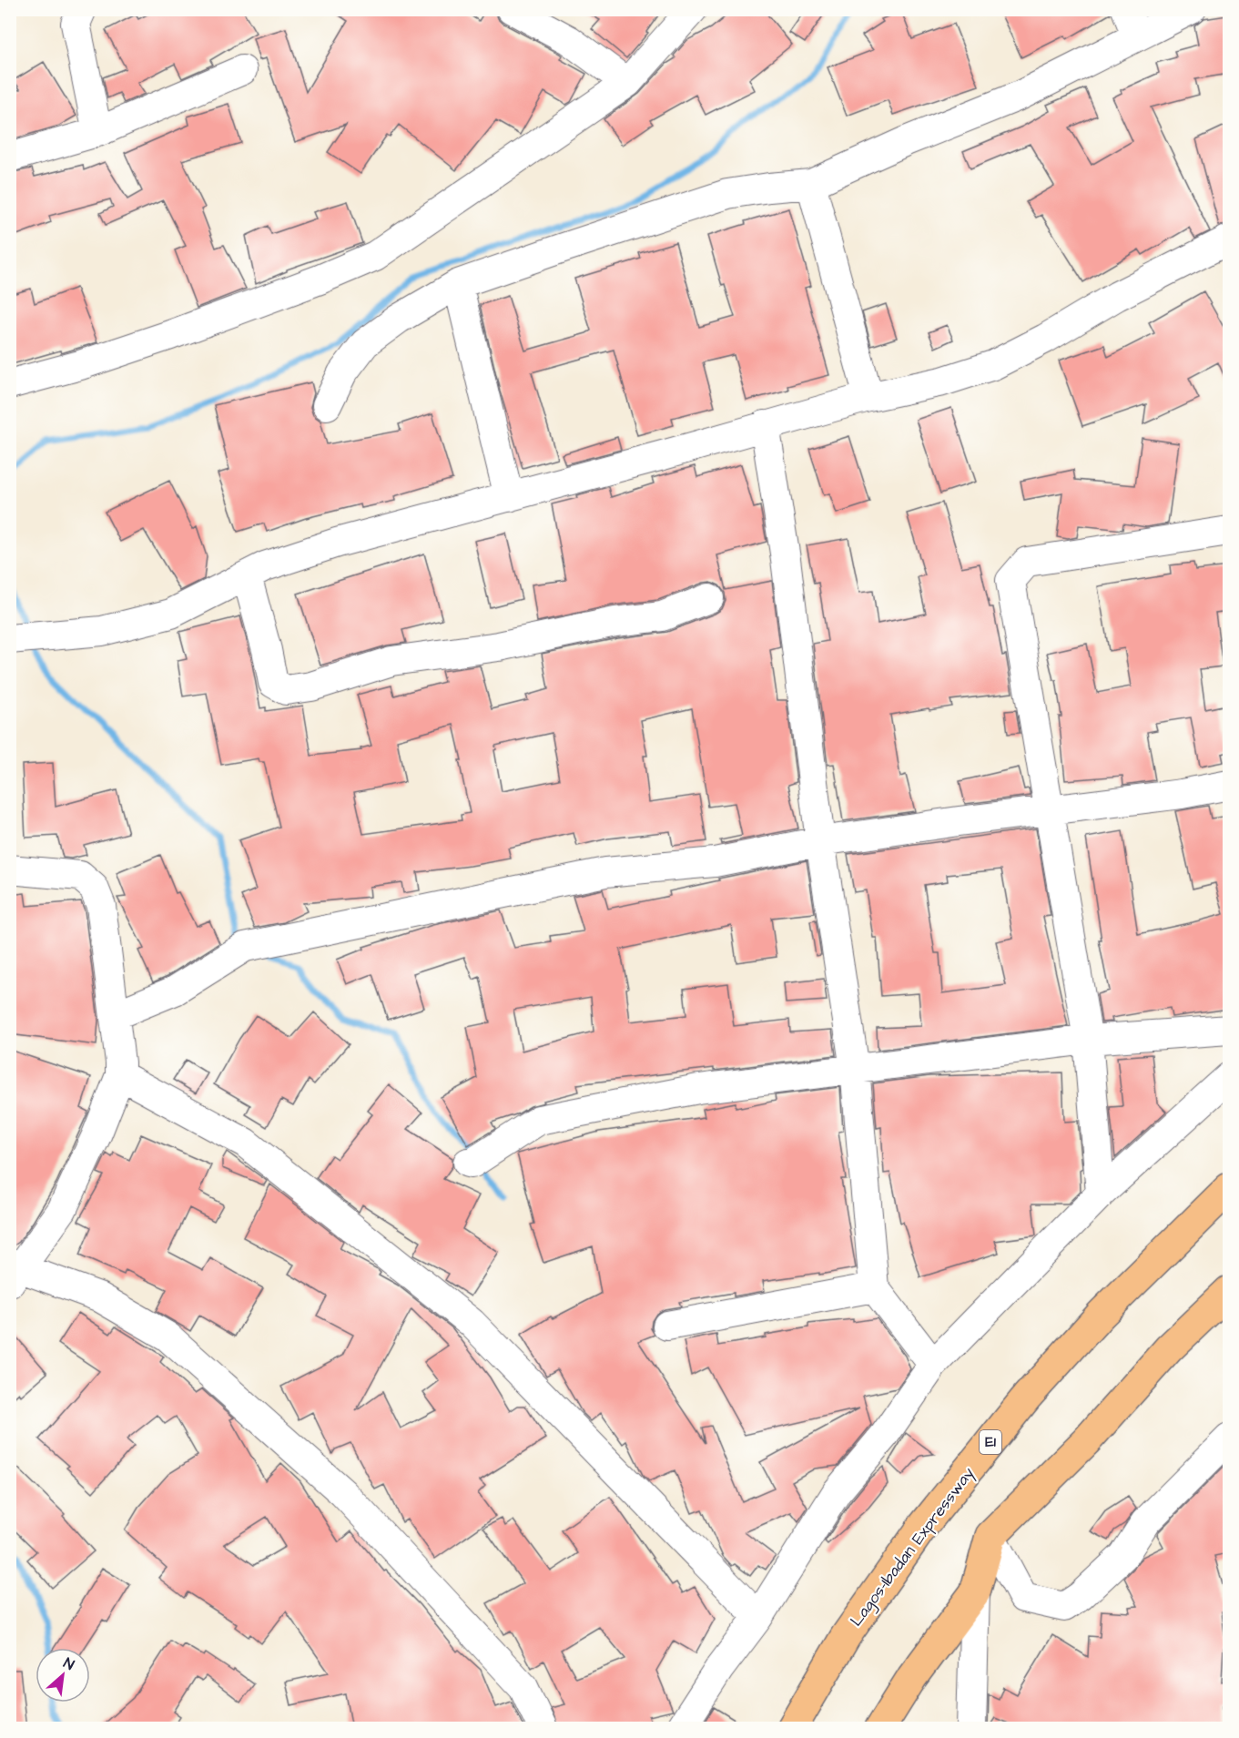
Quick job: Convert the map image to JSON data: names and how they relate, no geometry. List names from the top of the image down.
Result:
{
  "streets": {
    "highway": ["E1", "Lagos-Ibadan Expressway"]
  },
  "north": "top right"
}
